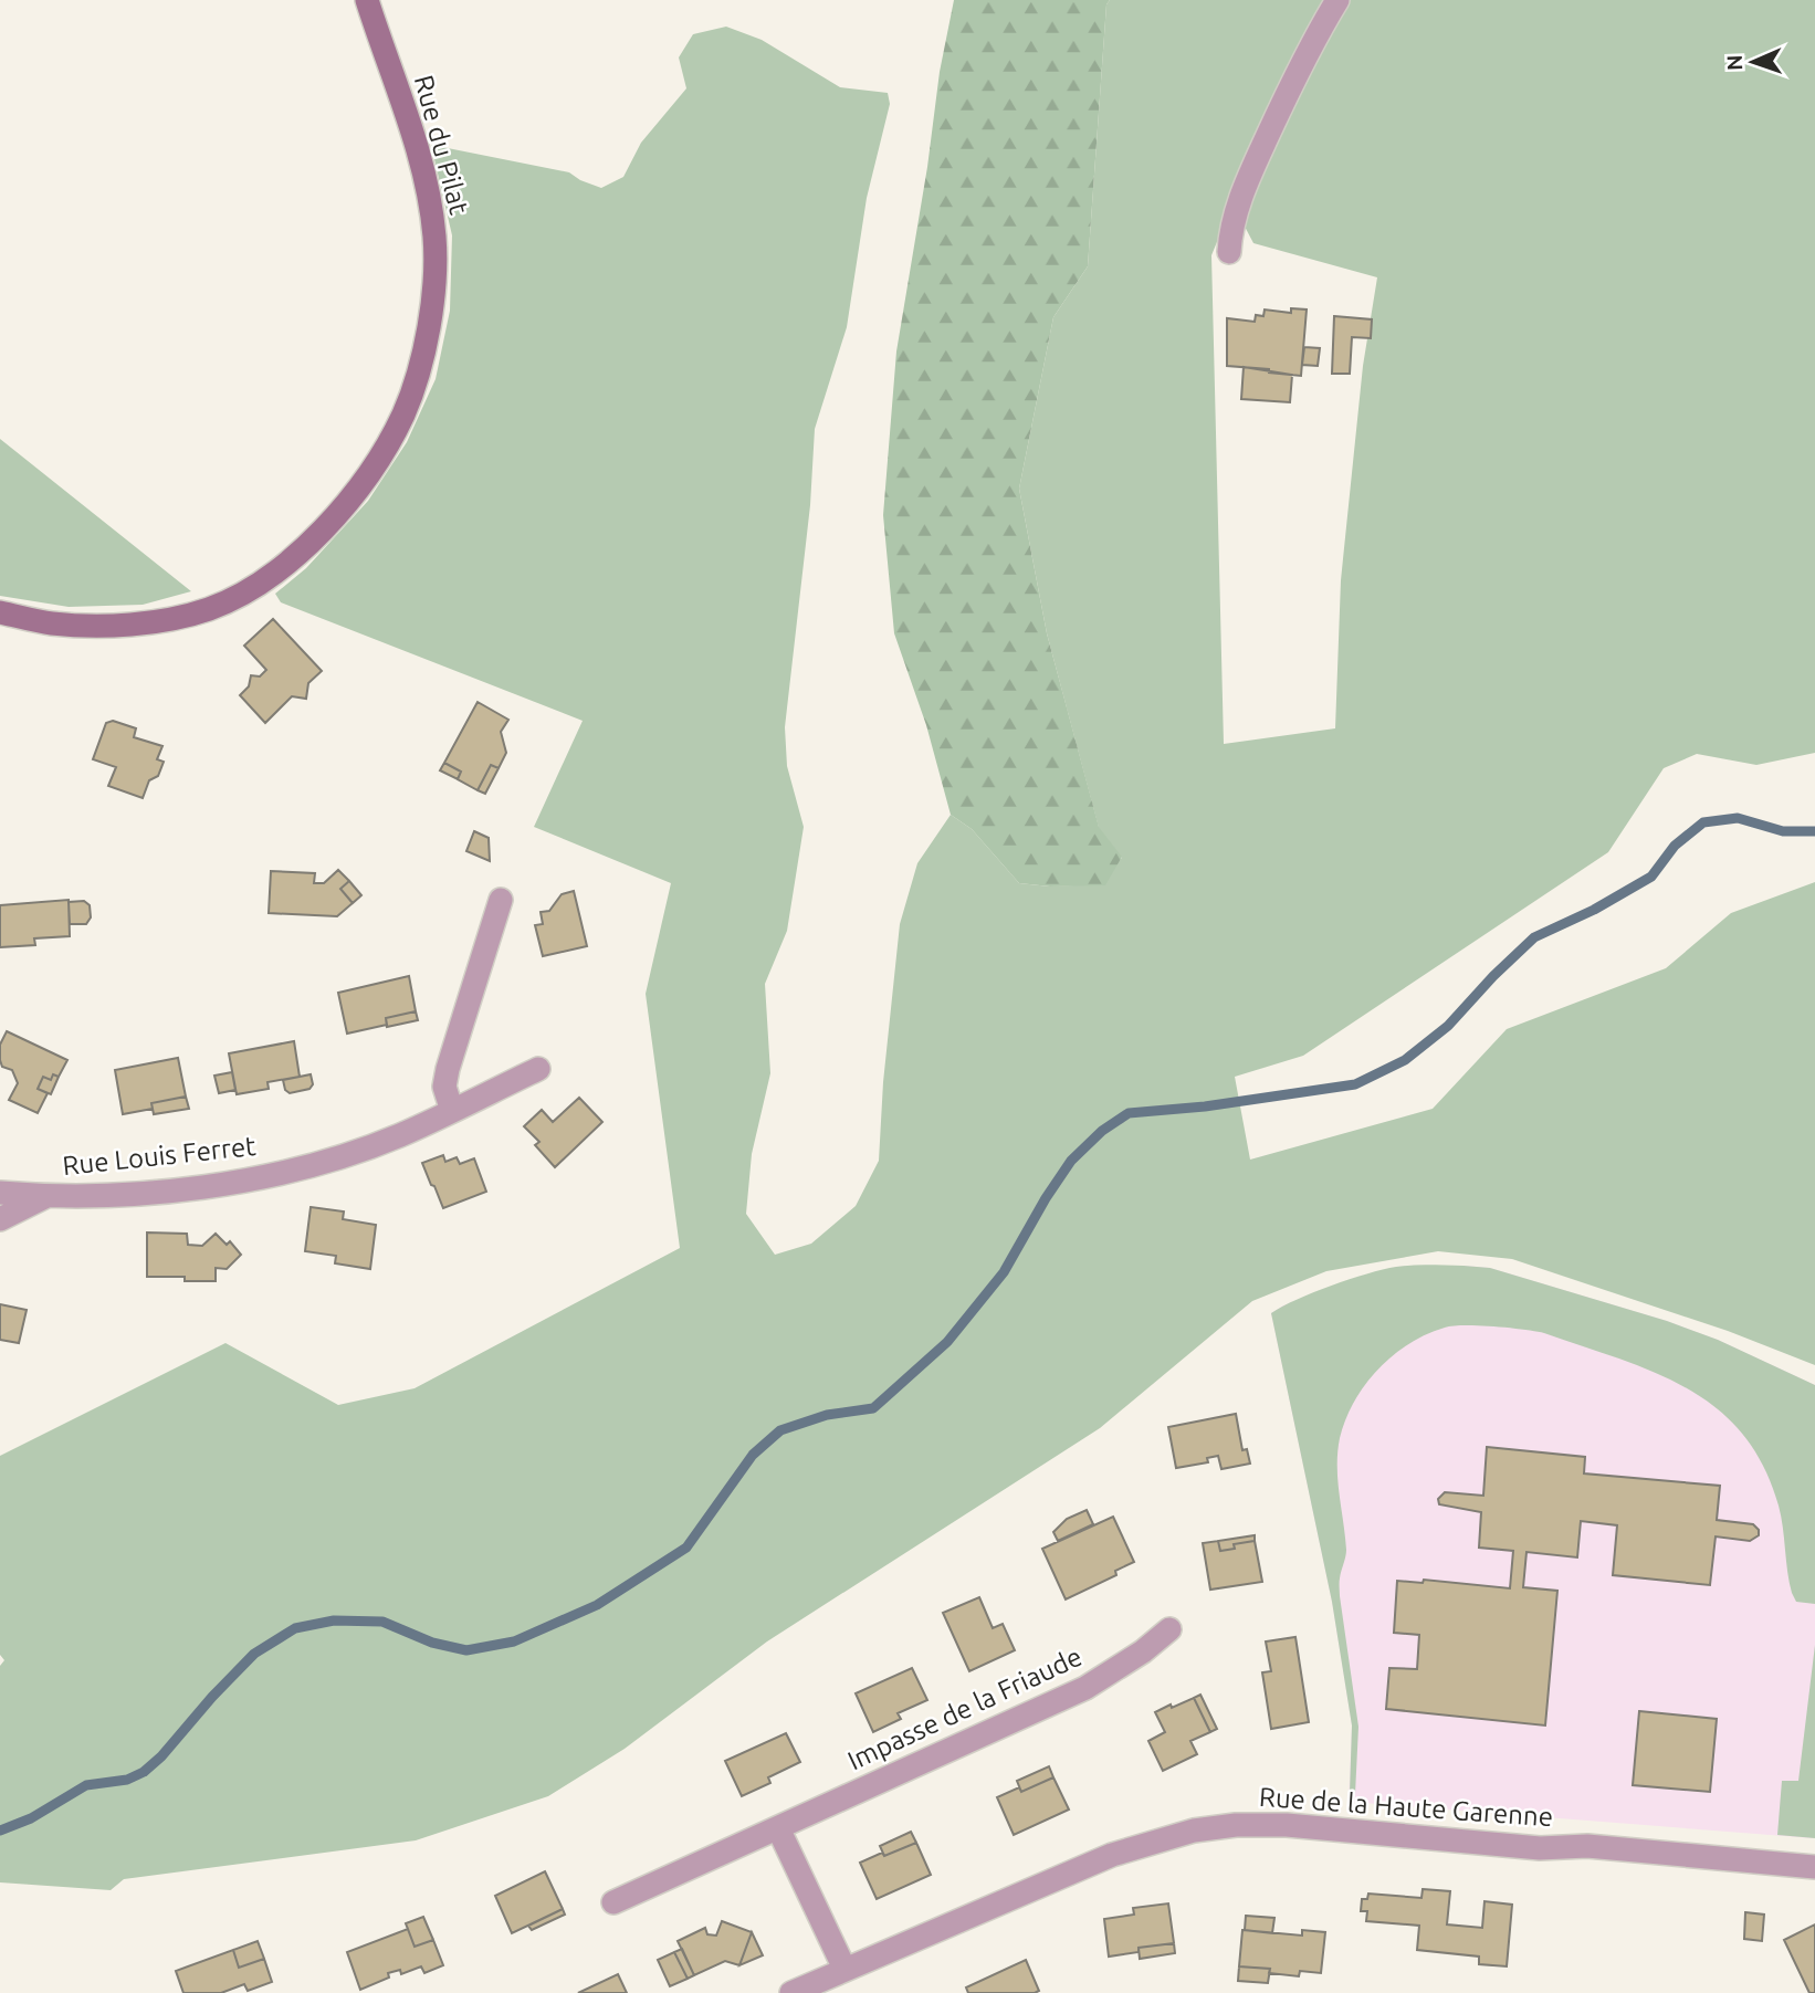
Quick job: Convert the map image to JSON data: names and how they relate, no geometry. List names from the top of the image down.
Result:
{
  "streets": {
    "main road": ["Rue du Pilat"],
    "street": ["Rue Louis Ferret", "Impasse de la Friaude", "Rue de la Haute Garenne"]
  },
  "north": "left"
}
